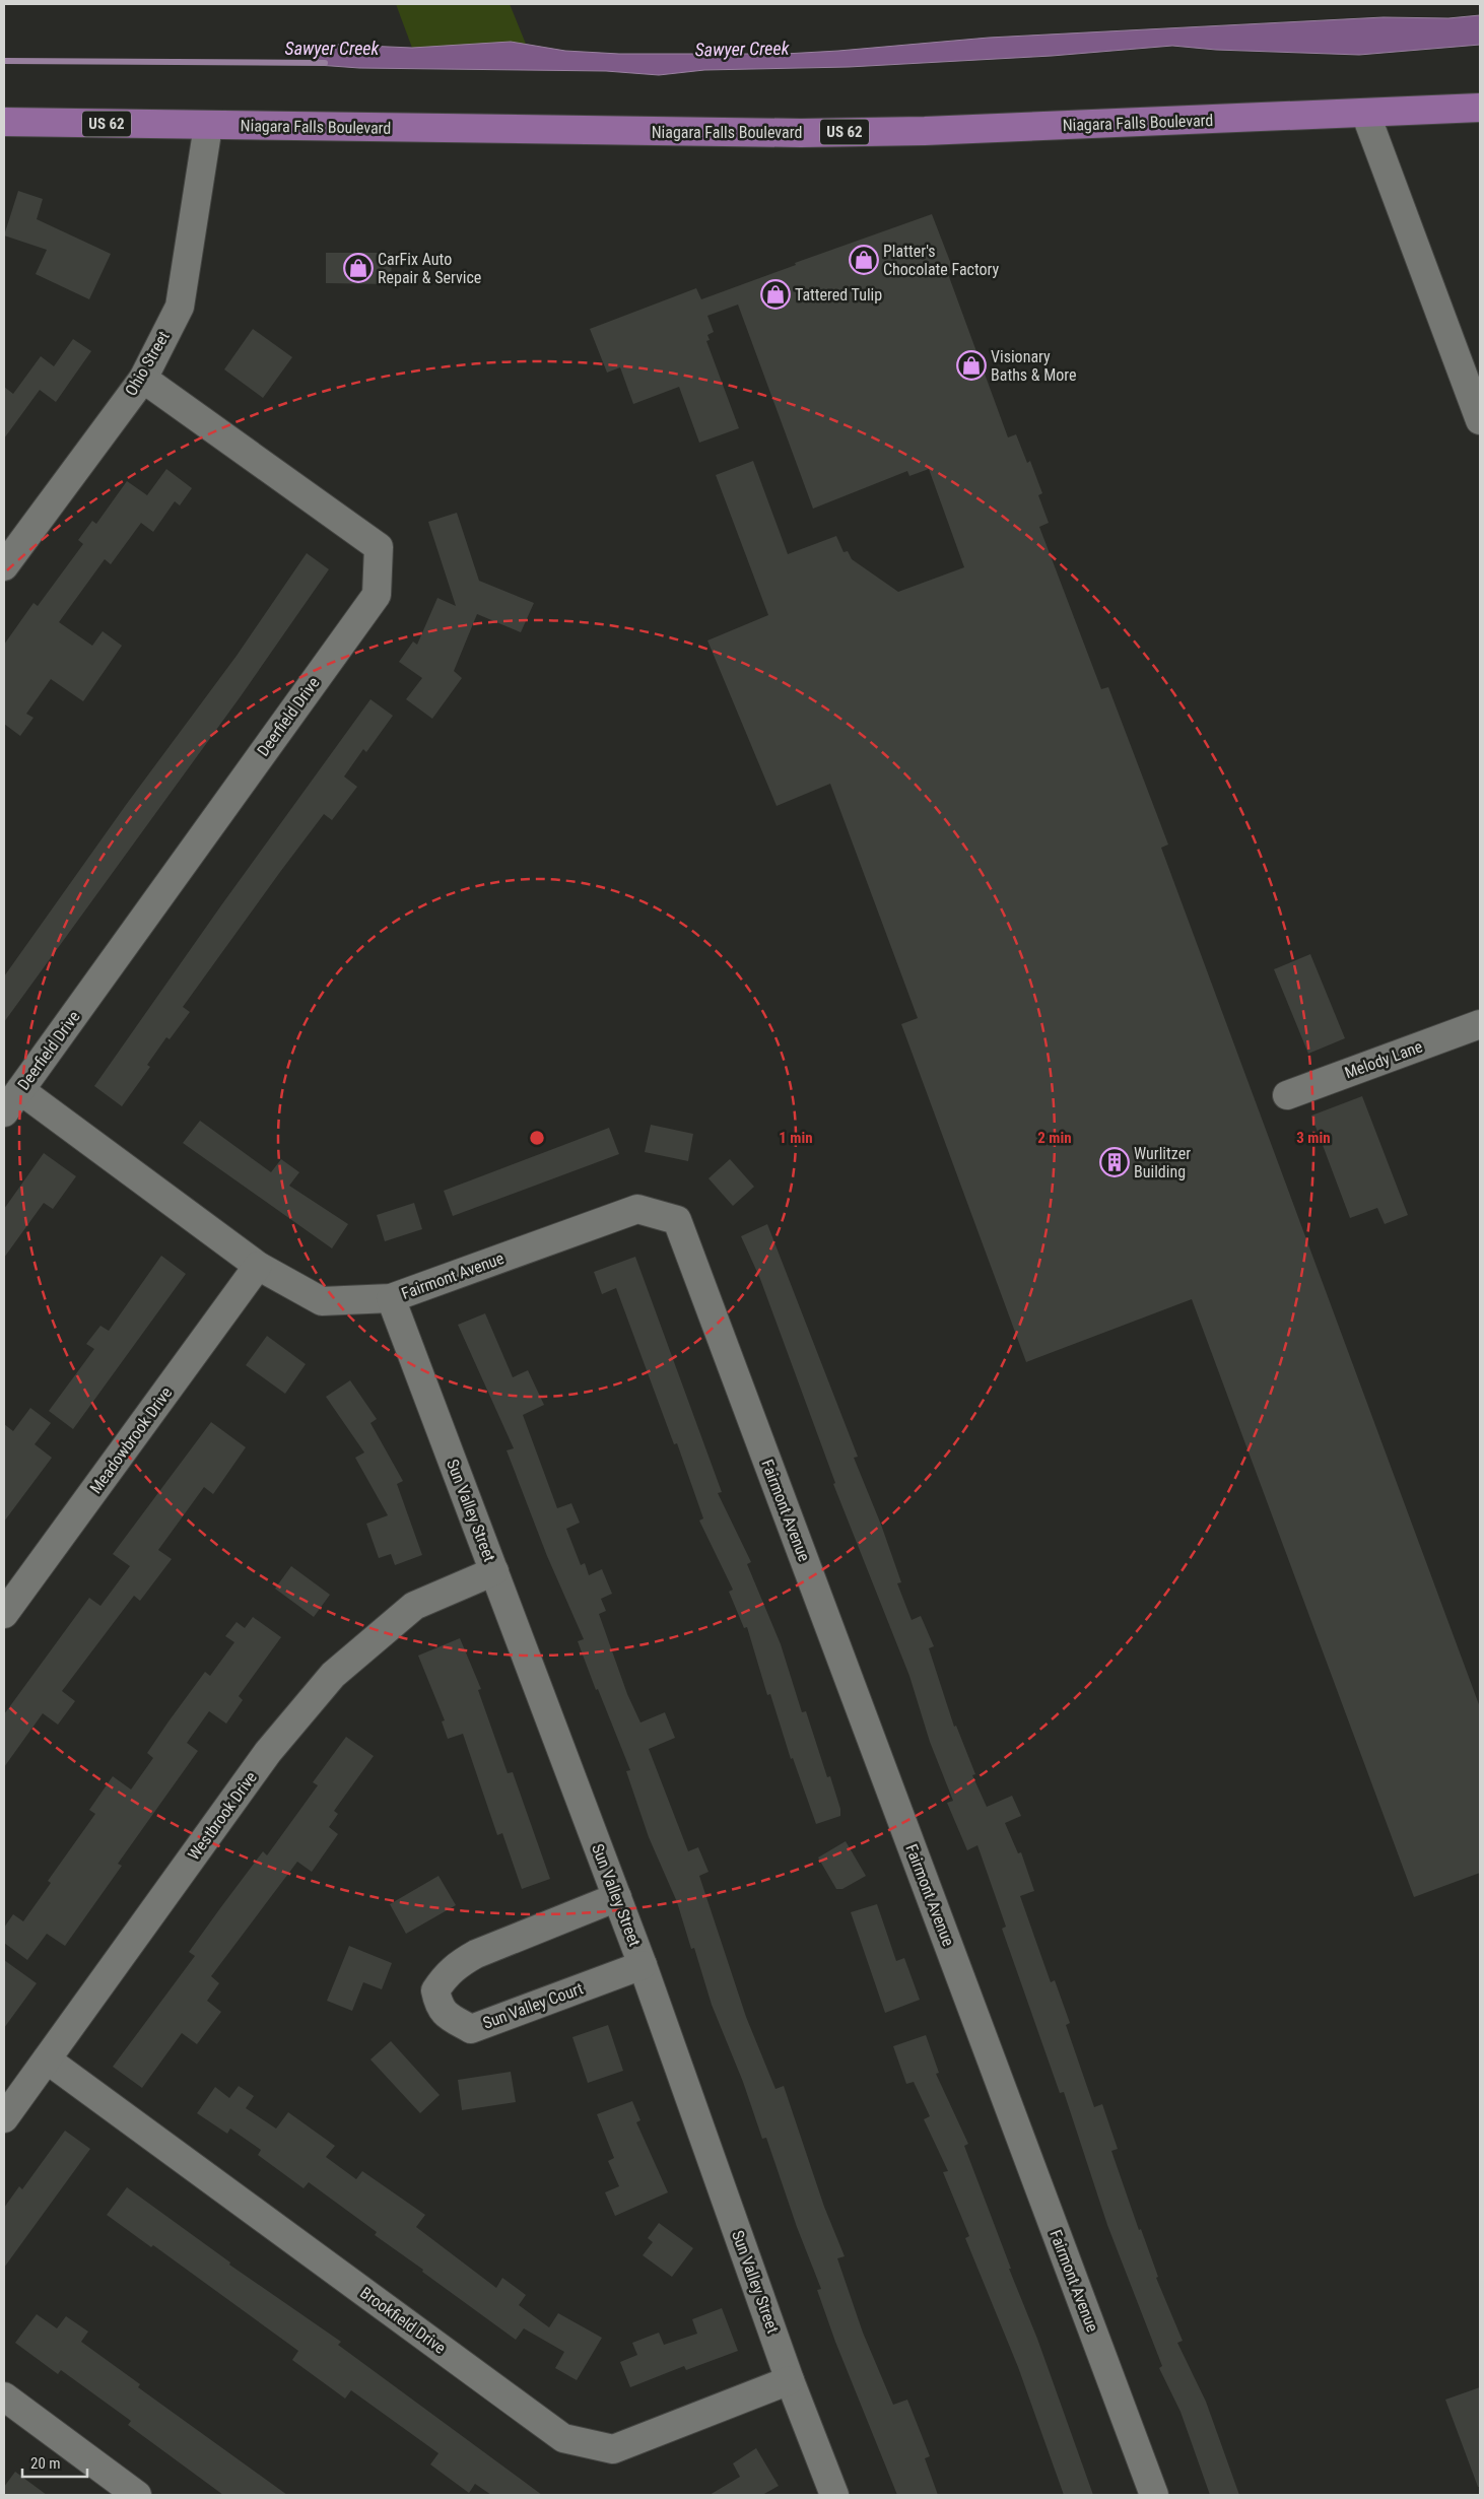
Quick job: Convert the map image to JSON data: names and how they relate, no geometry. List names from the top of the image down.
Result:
{
  "streets": {
    "main road": ["Niagara Falls Boulevard", "US 62"],
    "street": [
      "Ohio Street",
      "Deerfield Drive",
      "Melody Lane",
      "Fairmont Avenue",
      "Meadowbrook Drive",
      "Sun Valley Street",
      "Westbrook Drive",
      "Sun Valley Court",
      "Brookfield Drive"
    ]
  },
  "crossings": [
    ["Niagara Falls Boulevard", "Ohio Street"],
    ["Ohio Street", "Deerfield Drive"],
    ["Deerfield Drive", "Fairmont Avenue"],
    ["Fairmont Avenue", "Meadowbrook Drive"],
    ["Fairmont Avenue", "Sun Valley Street"],
    ["Sun Valley Street", "Westbrook Drive"],
    ["Sun Valley Street", "Sun Valley Court"],
    ["Sun Valley Street", "Brookfield Drive"],
    ["Westbrook Drive", "Brookfield Drive"]
  ],
  "water": ["Sawyer Creek"],
  "places": {
    "shop": [
      "Platter's Chocolate Factory",
      "CarFix Auto Repair & Service",
      "Tattered Tulip",
      "Visionary Baths & More"
    ],
    "building": ["Wurlitzer Building"]
  },
  "scale_bar": "20 m",
  "rings": ["1 min", "2 min", "3 min"]
}
